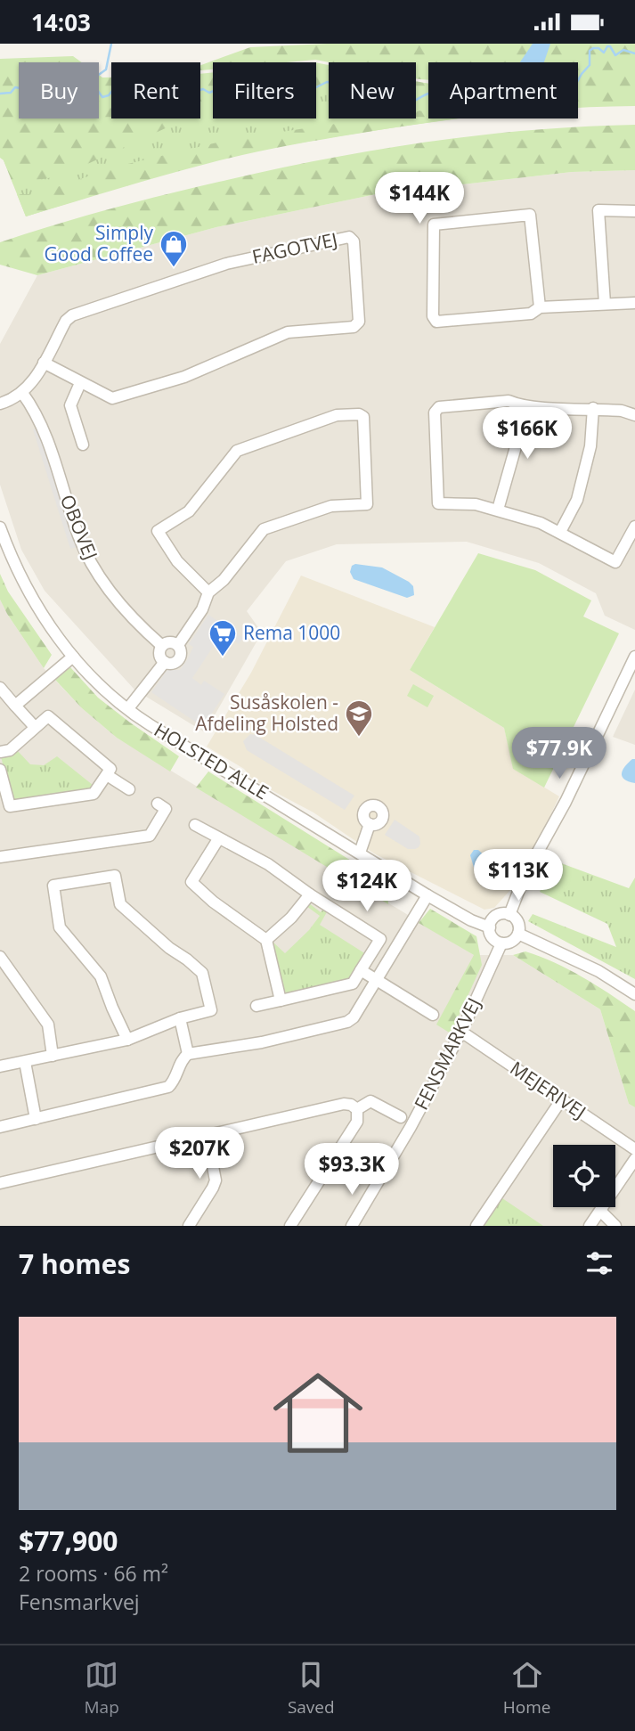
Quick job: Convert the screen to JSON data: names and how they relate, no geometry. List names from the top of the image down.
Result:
{
  "streets": {
    "street": [
      "FAGOTVEJ",
      "OBOVEJ",
      "HOLSTED ALLE",
      "FENSMARKVEJ",
      "MEJERIVEJ"
    ]
  },
  "crossings": [
    ["FAGOTVEJ", "OBOVEJ"],
    ["HOLSTED ALLE", "FENSMARKVEJ"],
    ["FENSMARKVEJ", "MEJERIVEJ"]
  ],
  "places": {
    "shop": ["Simply Good Coffee"],
    "supermarket": ["Rema 1000"],
    "school or university": ["Susåskolen - Afdeling Holsted"]
  },
  "page": {
    "status": "14:03",
    "chip": [
      "Buy",
      "Rent",
      "Filters",
      "New",
      "Apartment"
    ],
    "price": [
      "$144K",
      "$166K",
      "$77.9K",
      "$113K",
      "$124K",
      "$207K",
      "$93.3K"
    ],
    "heading": "7 homes",
    "list": [
      {
        "name": "$77,900",
        "note": "2 rooms · 66 m² · Fensmarkvej"
      }
    ],
    "tabs": ["Map", "Saved", "Home"]
  }
}
